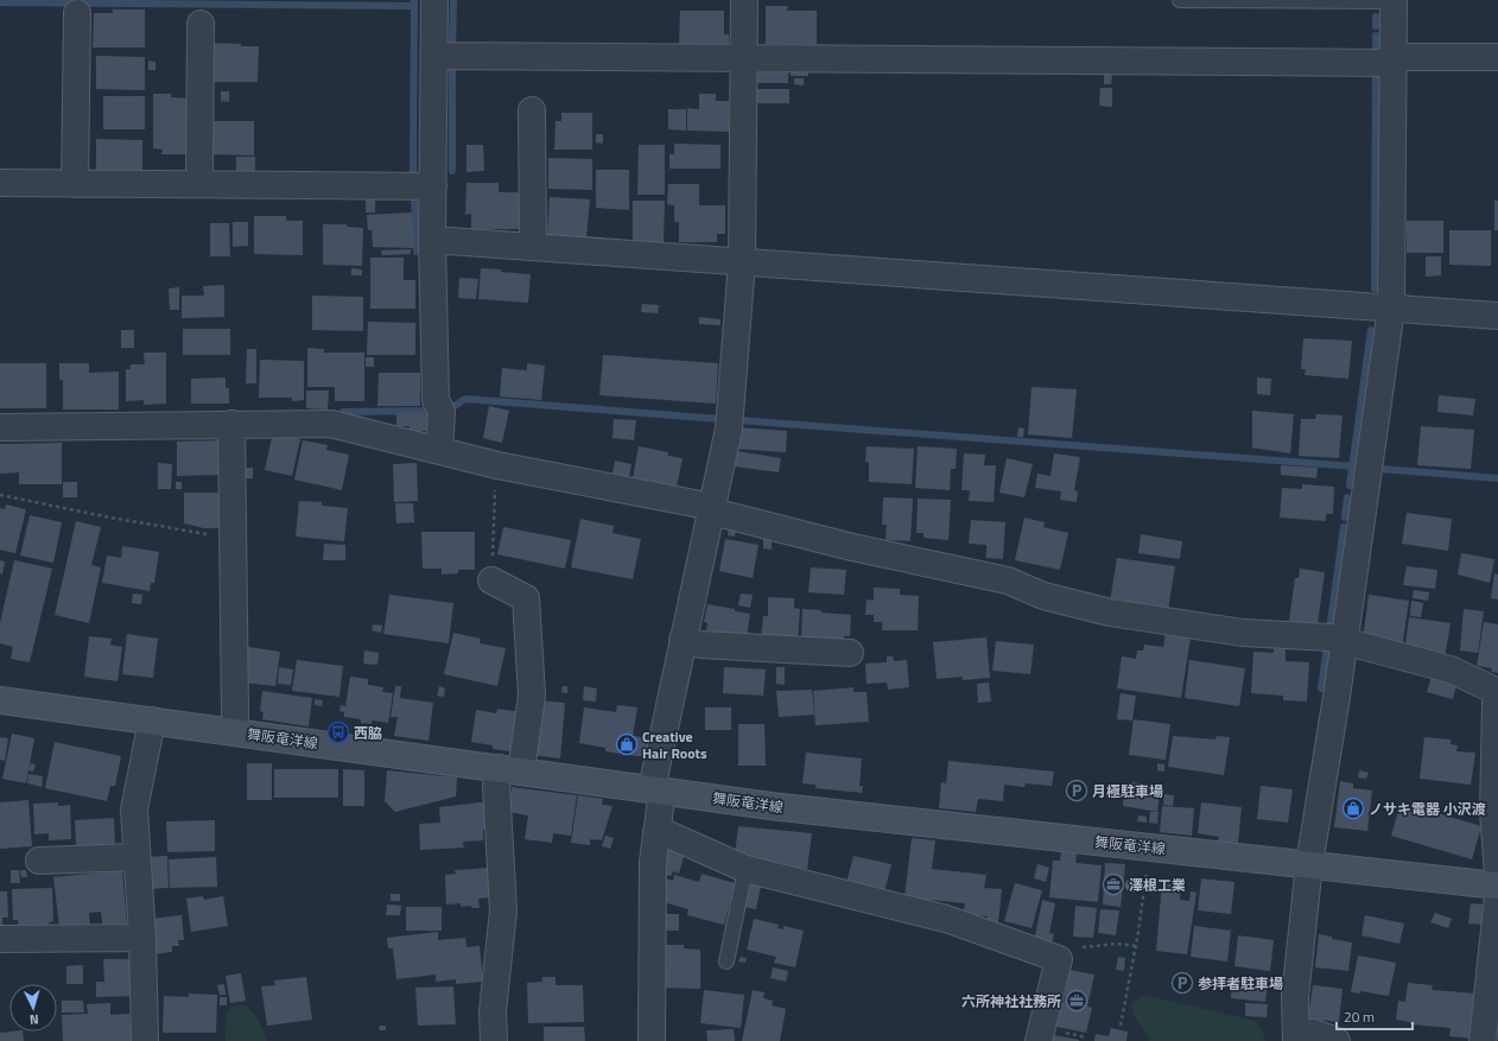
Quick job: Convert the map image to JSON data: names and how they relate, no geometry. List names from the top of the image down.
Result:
{
  "streets": {
    "main road": ["舞阪竜洋線"]
  },
  "places": {
    "bus stop": ["西脇"],
    "shop": ["Creative Hair Roots", "ノサキ電器 小沢渡"],
    "parking": ["月極駐車場", "参拝者駐車場"],
    "office": ["澤根工業", "六所神社社務所"]
  },
  "scale_bar": "20 m",
  "north": "bottom"
}
